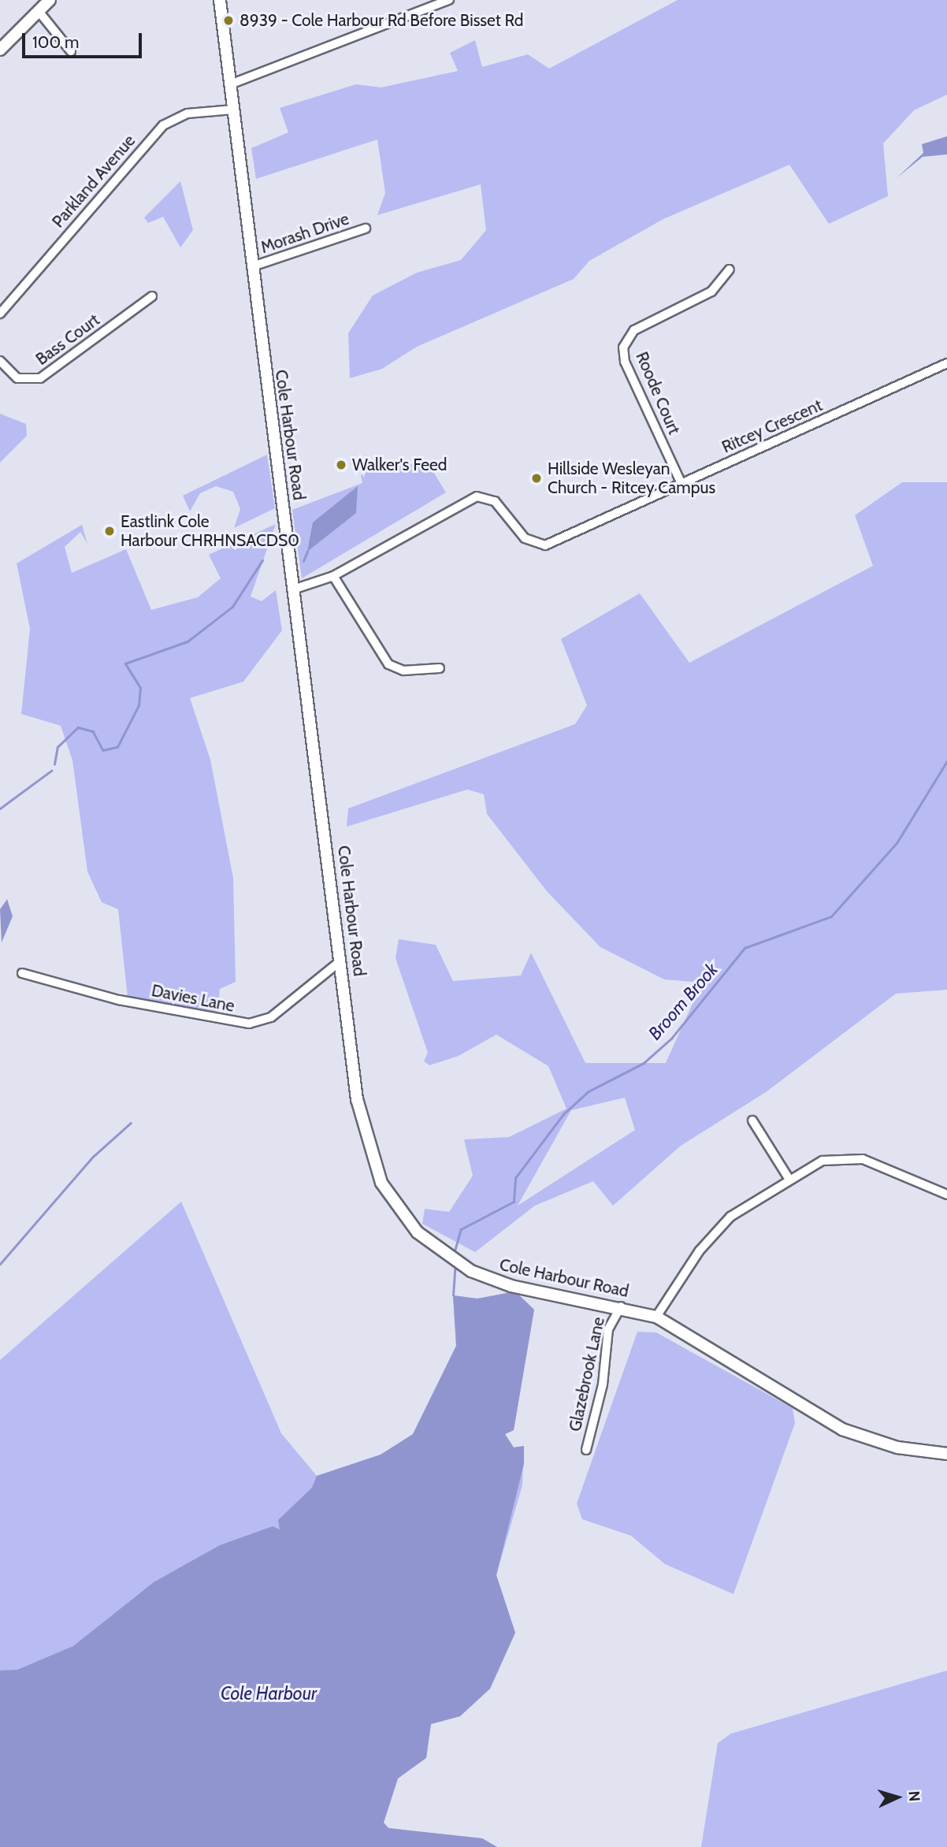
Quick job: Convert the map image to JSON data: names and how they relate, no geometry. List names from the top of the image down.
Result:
{
  "streets": {
    "main road": ["Cole Harbour Road"],
    "street": [
      "Parkland Avenue",
      "Morash Drive",
      "Bass Court",
      "Roode Court",
      "Ritcey Crescent",
      "Davies Lane",
      "Glazebrook Lane"
    ]
  },
  "crossings": [
    ["Parkland Avenue", "Cole Harbour Road"],
    ["Morash Drive", "Cole Harbour Road"],
    ["Roode Court", "Ritcey Crescent"],
    ["Ritcey Crescent", "Cole Harbour Road"],
    ["Cole Harbour Road", "Davies Lane"],
    ["Cole Harbour Road", "Glazebrook Lane"]
  ],
  "water": ["Broom Brook", "Cole Harbour"],
  "places": [
    "8939 - Cole Harbour Rd Before Bisset Rd",
    "Walker's Feed",
    "Hillside Wesleyan Church - Ritcey Campus",
    "Eastlink Cole Harbour CHRHNSACDS0"
  ],
  "scale_bar": "100 m",
  "north": "right"
}
